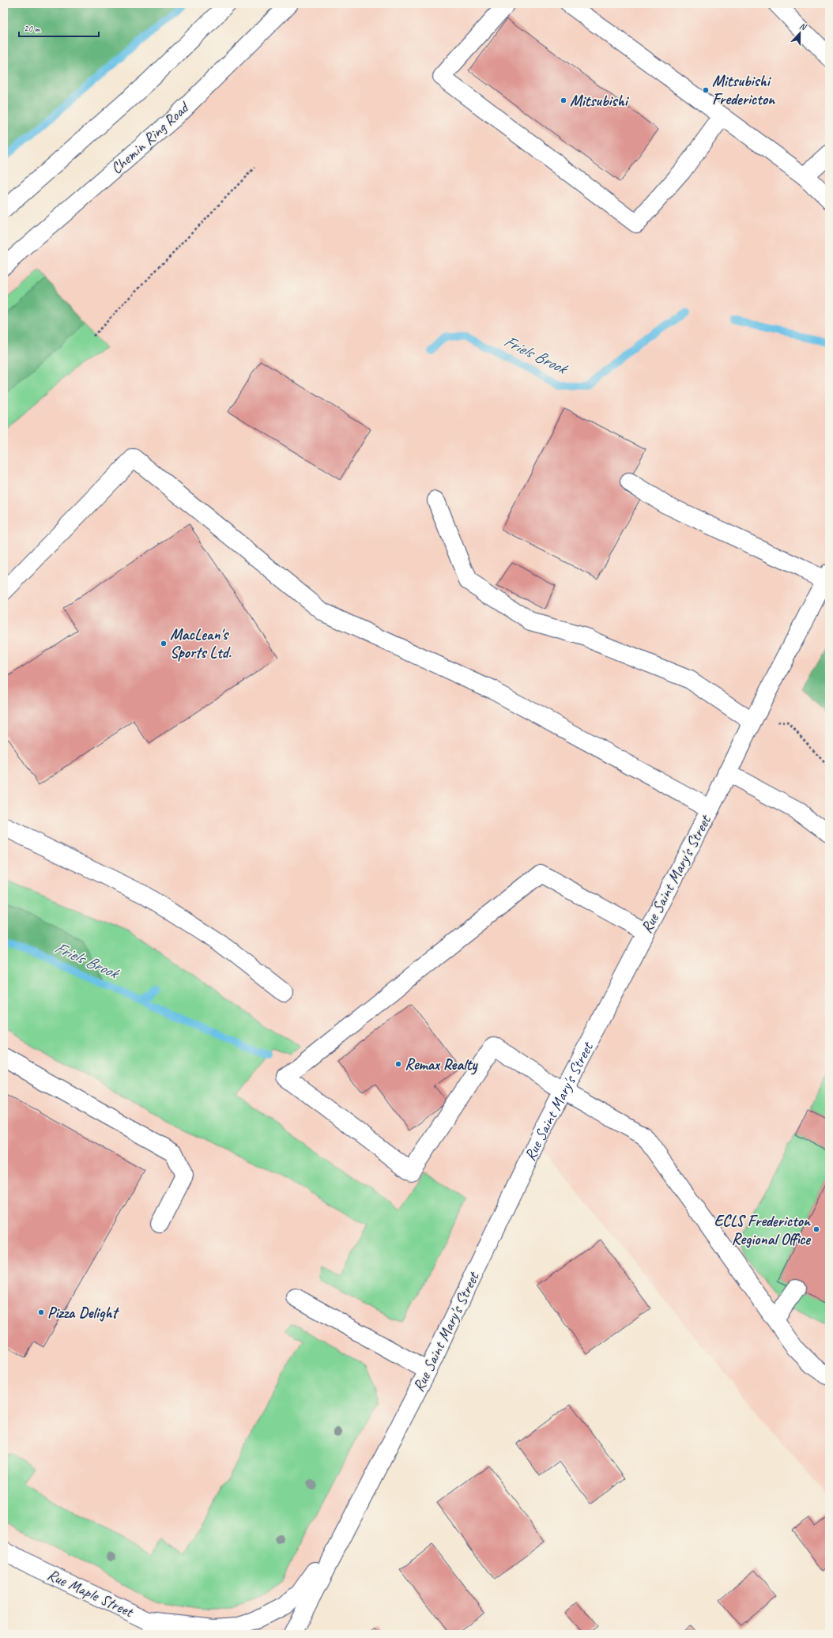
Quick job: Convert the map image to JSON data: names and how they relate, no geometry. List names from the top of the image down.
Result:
{
  "streets": {
    "main road": ["Chemin Ring Road", "Rue Saint Mary's Street", "Rue Maple Street"]
  },
  "water": ["Friels Brook"],
  "places": [
    "Mitsubishi Fredericton",
    "Mitsubishi",
    "MacLean's Sports Ltd.",
    "Remax Realty",
    "ECLS Fredericton Regional Office",
    "Pizza Delight"
  ],
  "scale_bar": "20 m",
  "north": "top"
}
